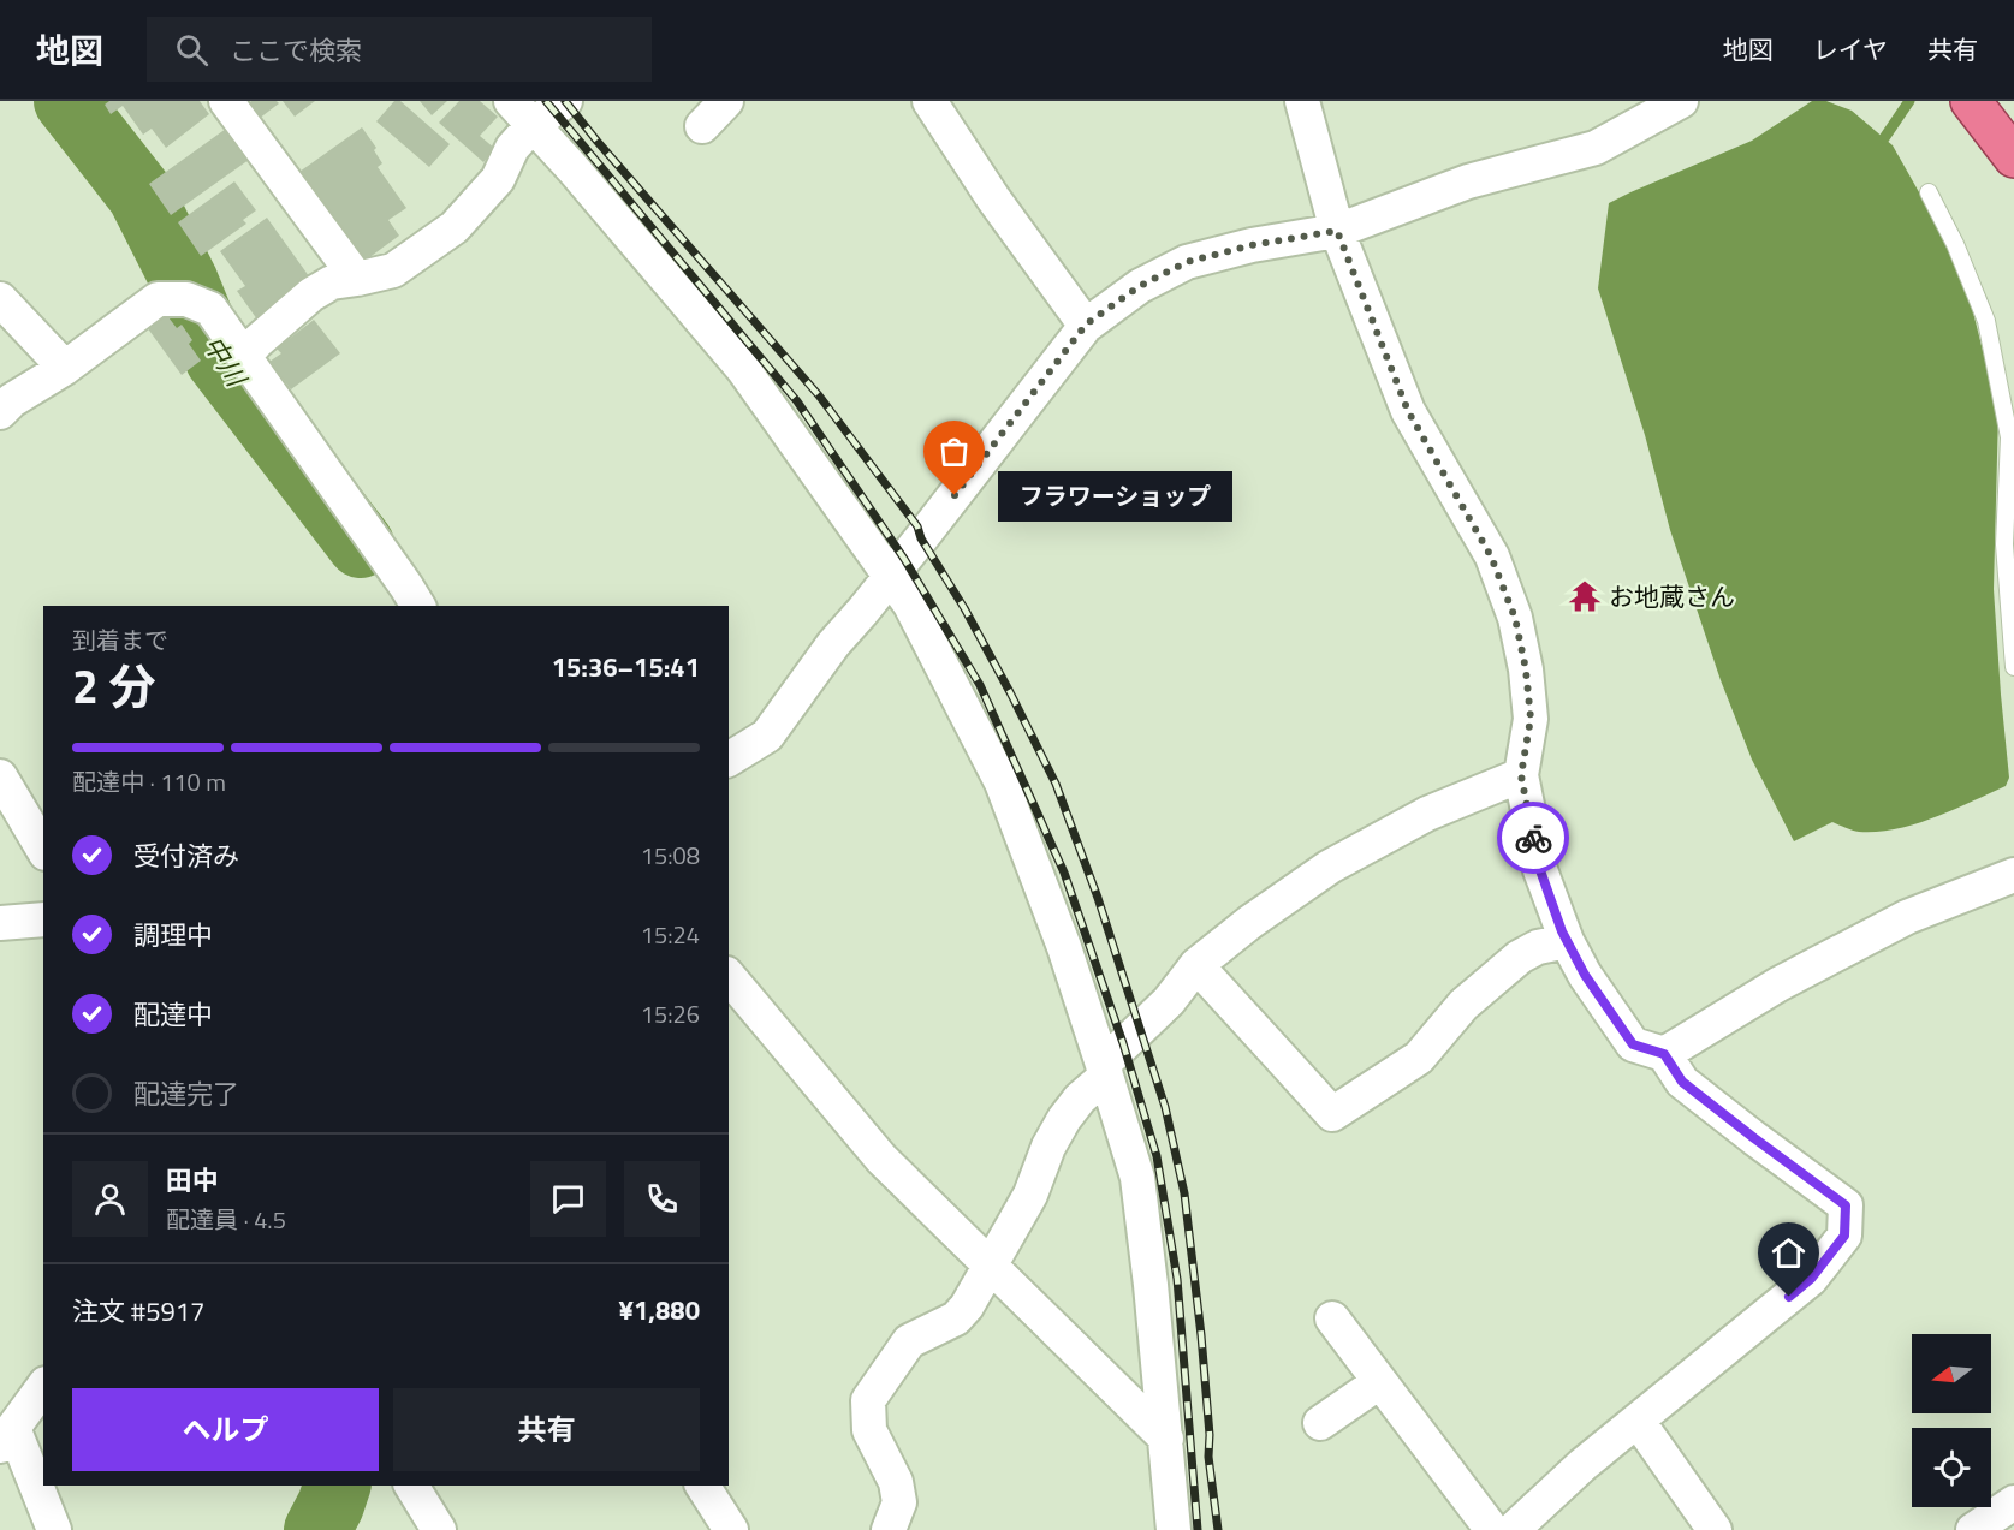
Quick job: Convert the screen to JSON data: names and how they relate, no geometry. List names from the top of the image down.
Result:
{
  "water": ["中川"],
  "places": {
    "other": ["フラワーショップ"],
    "temple": ["お地蔵さん"]
  },
  "north": "left",
  "page": {
    "header": "地図",
    "search": "ここで検索",
    "nav": ["地図", "レイヤ", "共有"],
    "bubble": "フラワーショップ",
    "heading": ["2 分", "到着まで", "15:36–15:41"],
    "panel": [
      "田中",
      "配達員 · 4.5",
      "注文 #5917",
      "¥1,880"
    ],
    "bar": "配達中 · 110 m",
    "list": [
      ["受付済み", "15:08"],
      ["調理中", "15:24"],
      ["配達中", "15:26"],
      "配達完了"
    ],
    "buttons": ["ヘルプ", "共有"]
  }
}
